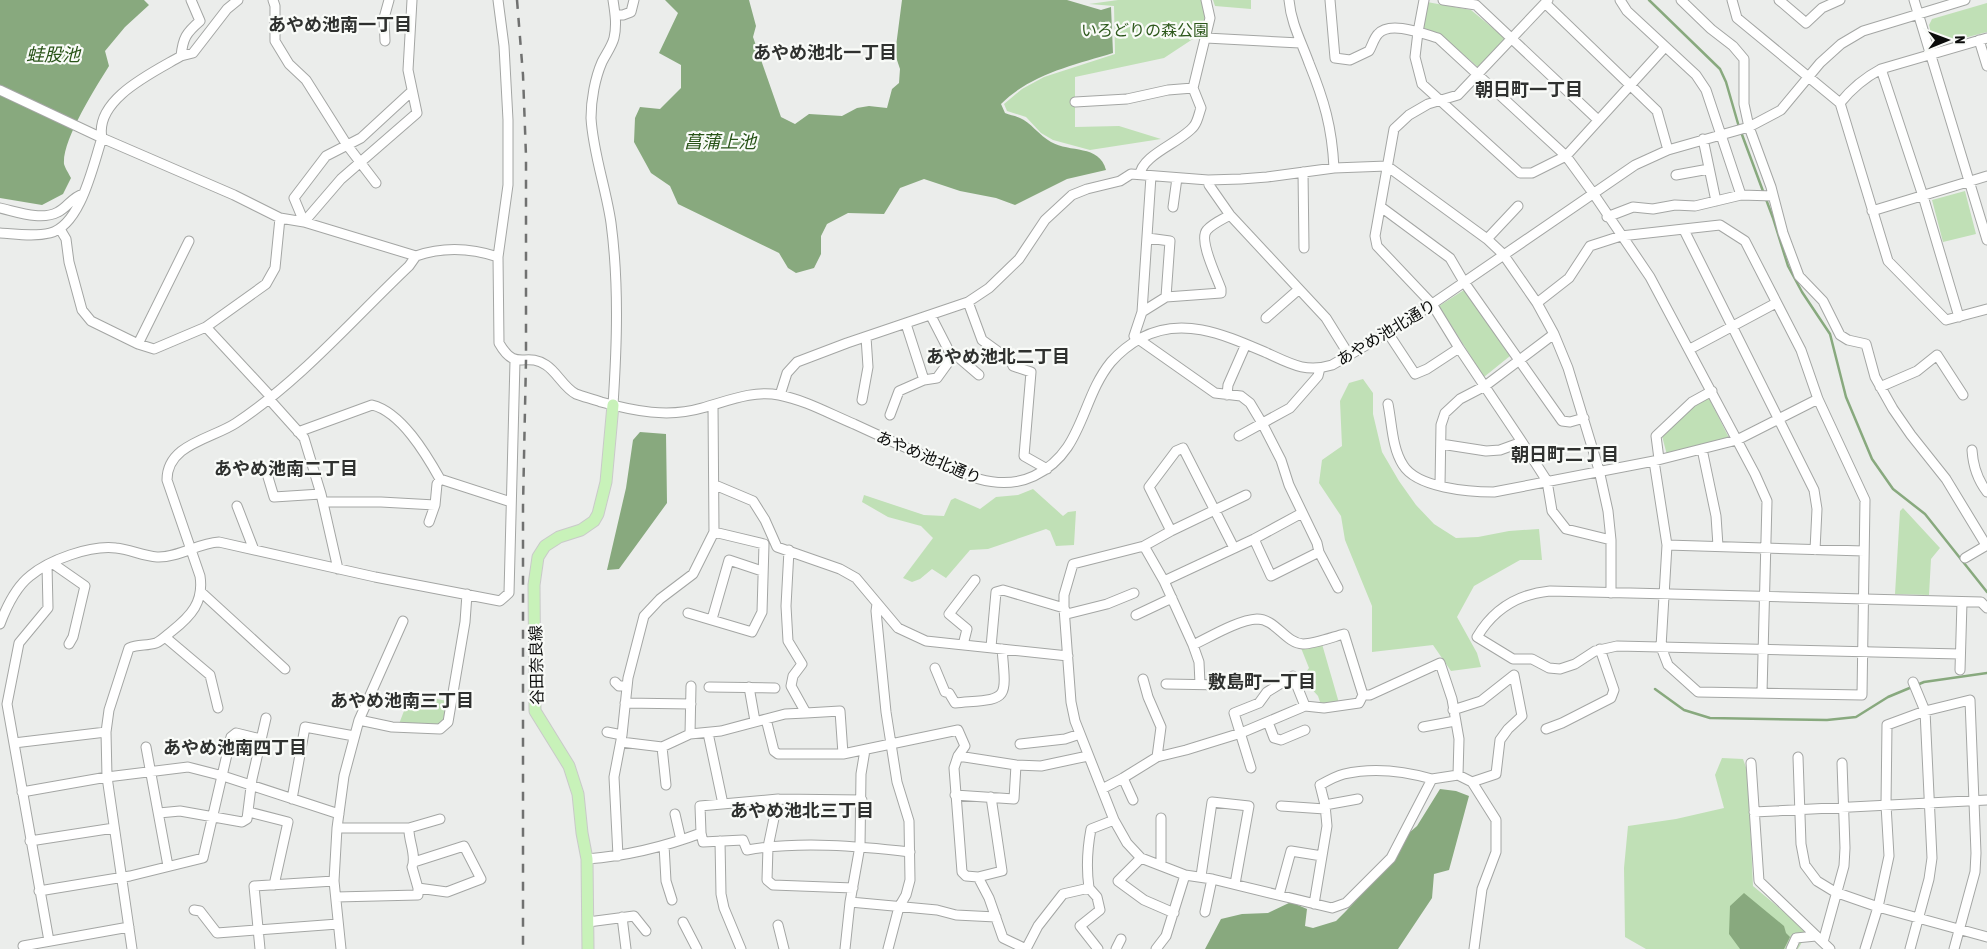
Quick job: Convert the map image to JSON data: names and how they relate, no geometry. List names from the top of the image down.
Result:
{
  "streets": {
    "main road": ["谷田奈良線"],
    "street": ["あやめ池北通り"]
  },
  "crossings": [
    ["あやめ池北通り", "谷田奈良線"]
  ],
  "districts": [
    "あやめ池南一丁目",
    "あやめ池北一丁目",
    "朝日町一丁目",
    "あやめ池北二丁目",
    "朝日町二丁目",
    "あやめ池南二丁目",
    "敷島町一丁目",
    "あやめ池南三丁目",
    "あやめ池南四丁目",
    "あやめ池北三丁目"
  ],
  "water": ["蛙股池", "菖蒲上池"],
  "parks": ["いろどりの森公園"],
  "north": "right"
}
